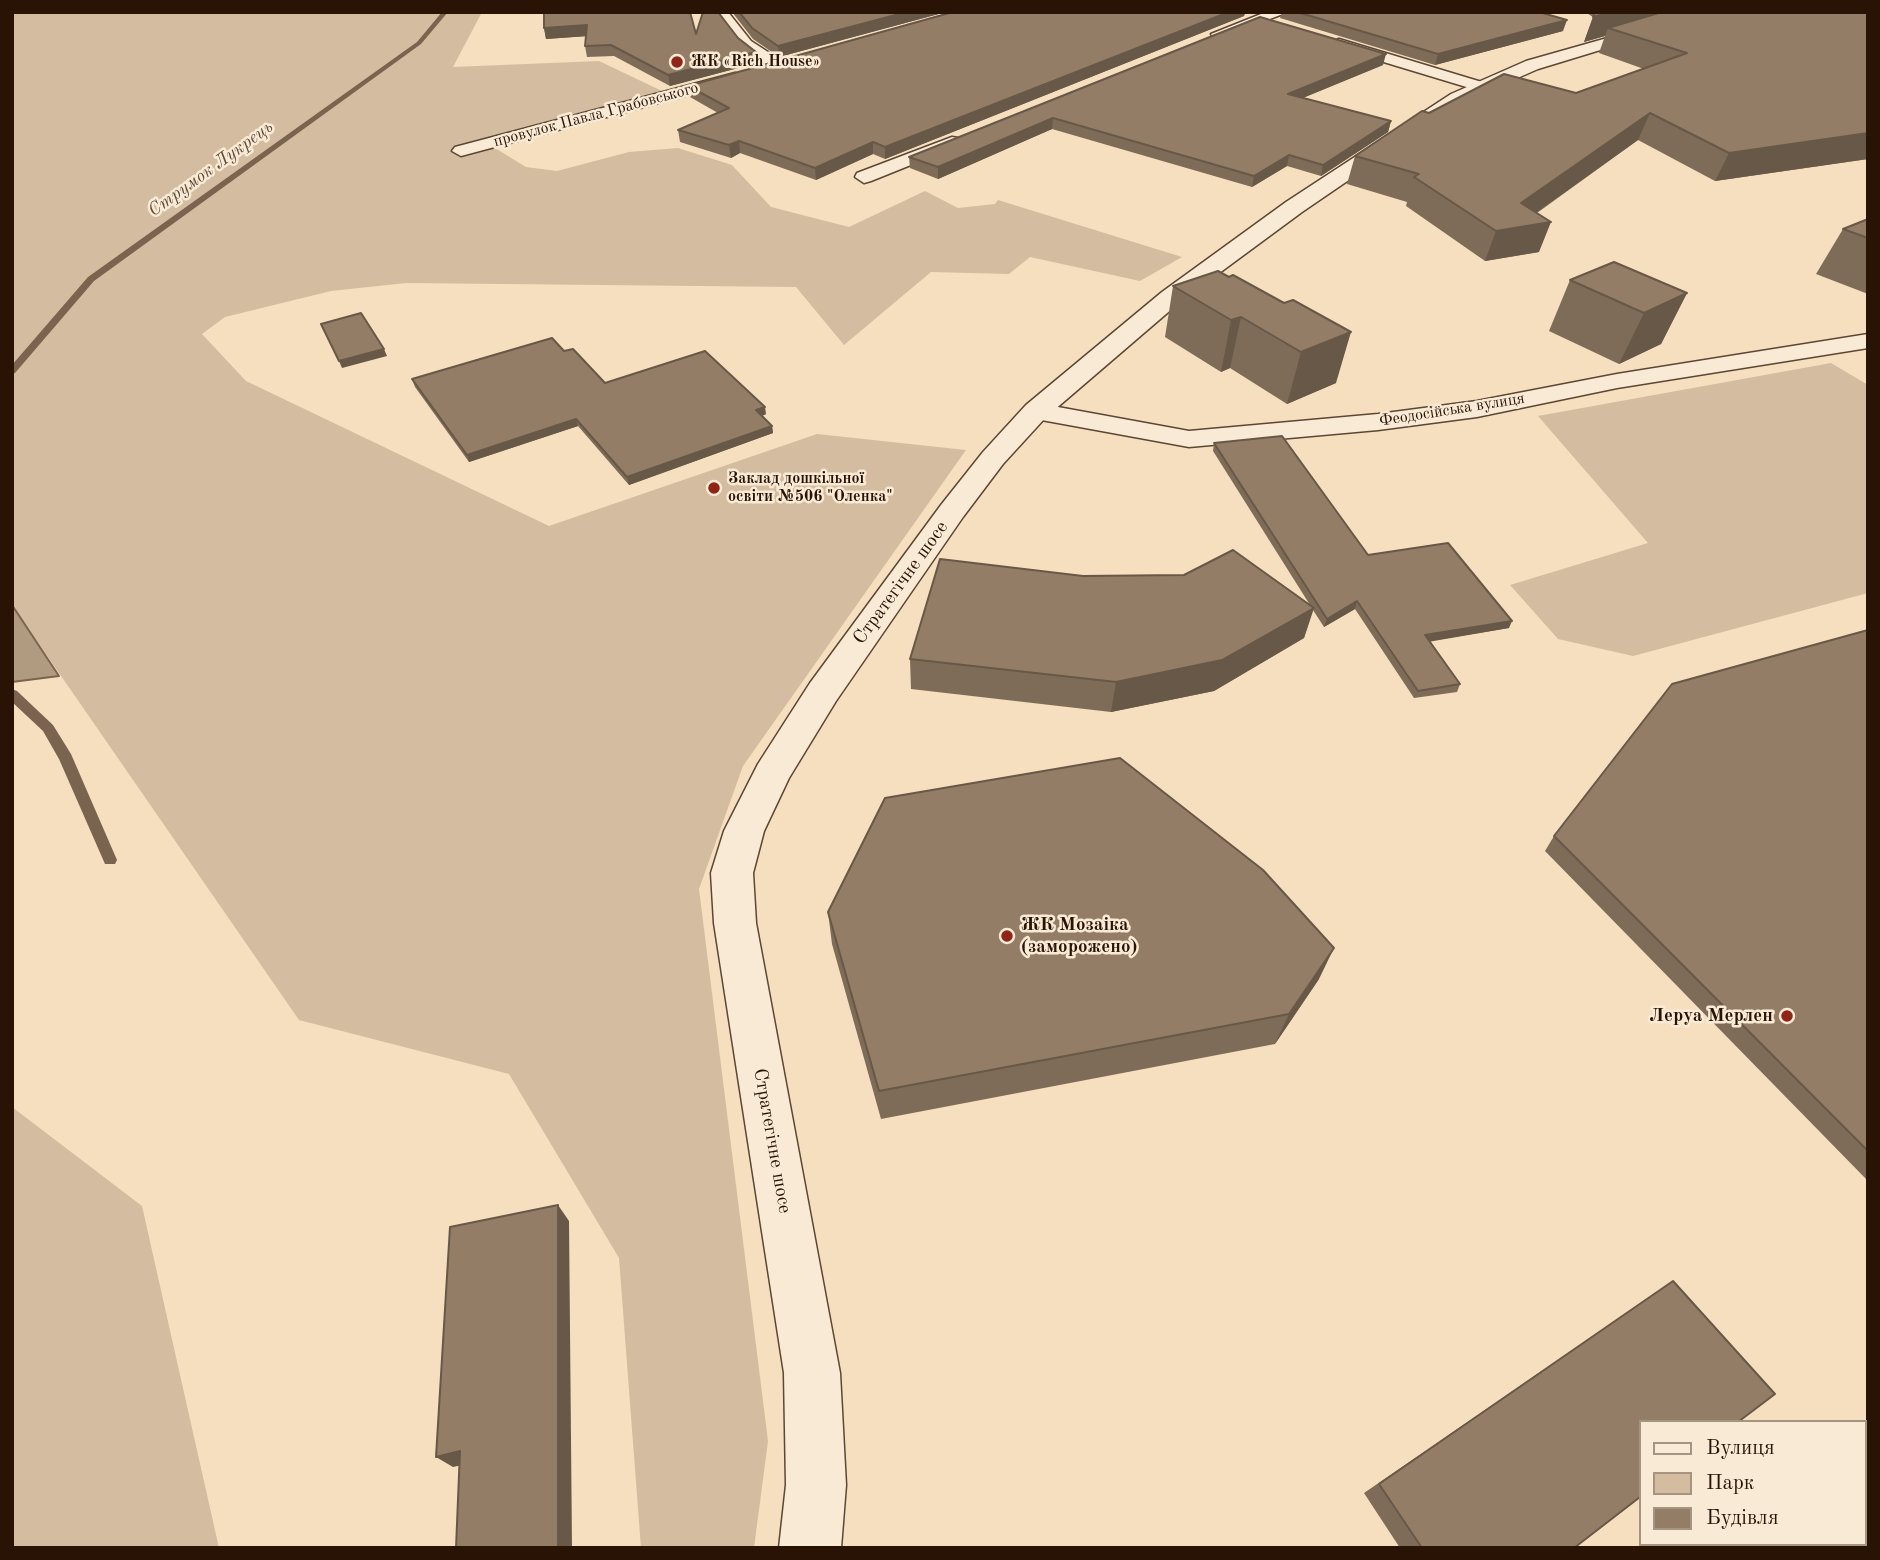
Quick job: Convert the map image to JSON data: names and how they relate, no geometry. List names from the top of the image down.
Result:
{
  "streets": {
    "street": ["провулок Павла Грабовського", "Феодосійська вулиця", "Стратегічне шосе"]
  },
  "crossings": [
    ["Феодосійська вулиця", "Стратегічне шосе"]
  ],
  "water": ["Струмок Лукрець"],
  "places": [
    "ЖК «Rich House»",
    "Заклад дошкільної освіти №506 \"Оленка\"",
    "ЖК Мозаіка (заморожено)",
    "Леруа Мерлен"
  ],
  "legend": ["Вулиця", "Парк", "Будівля"]
}
